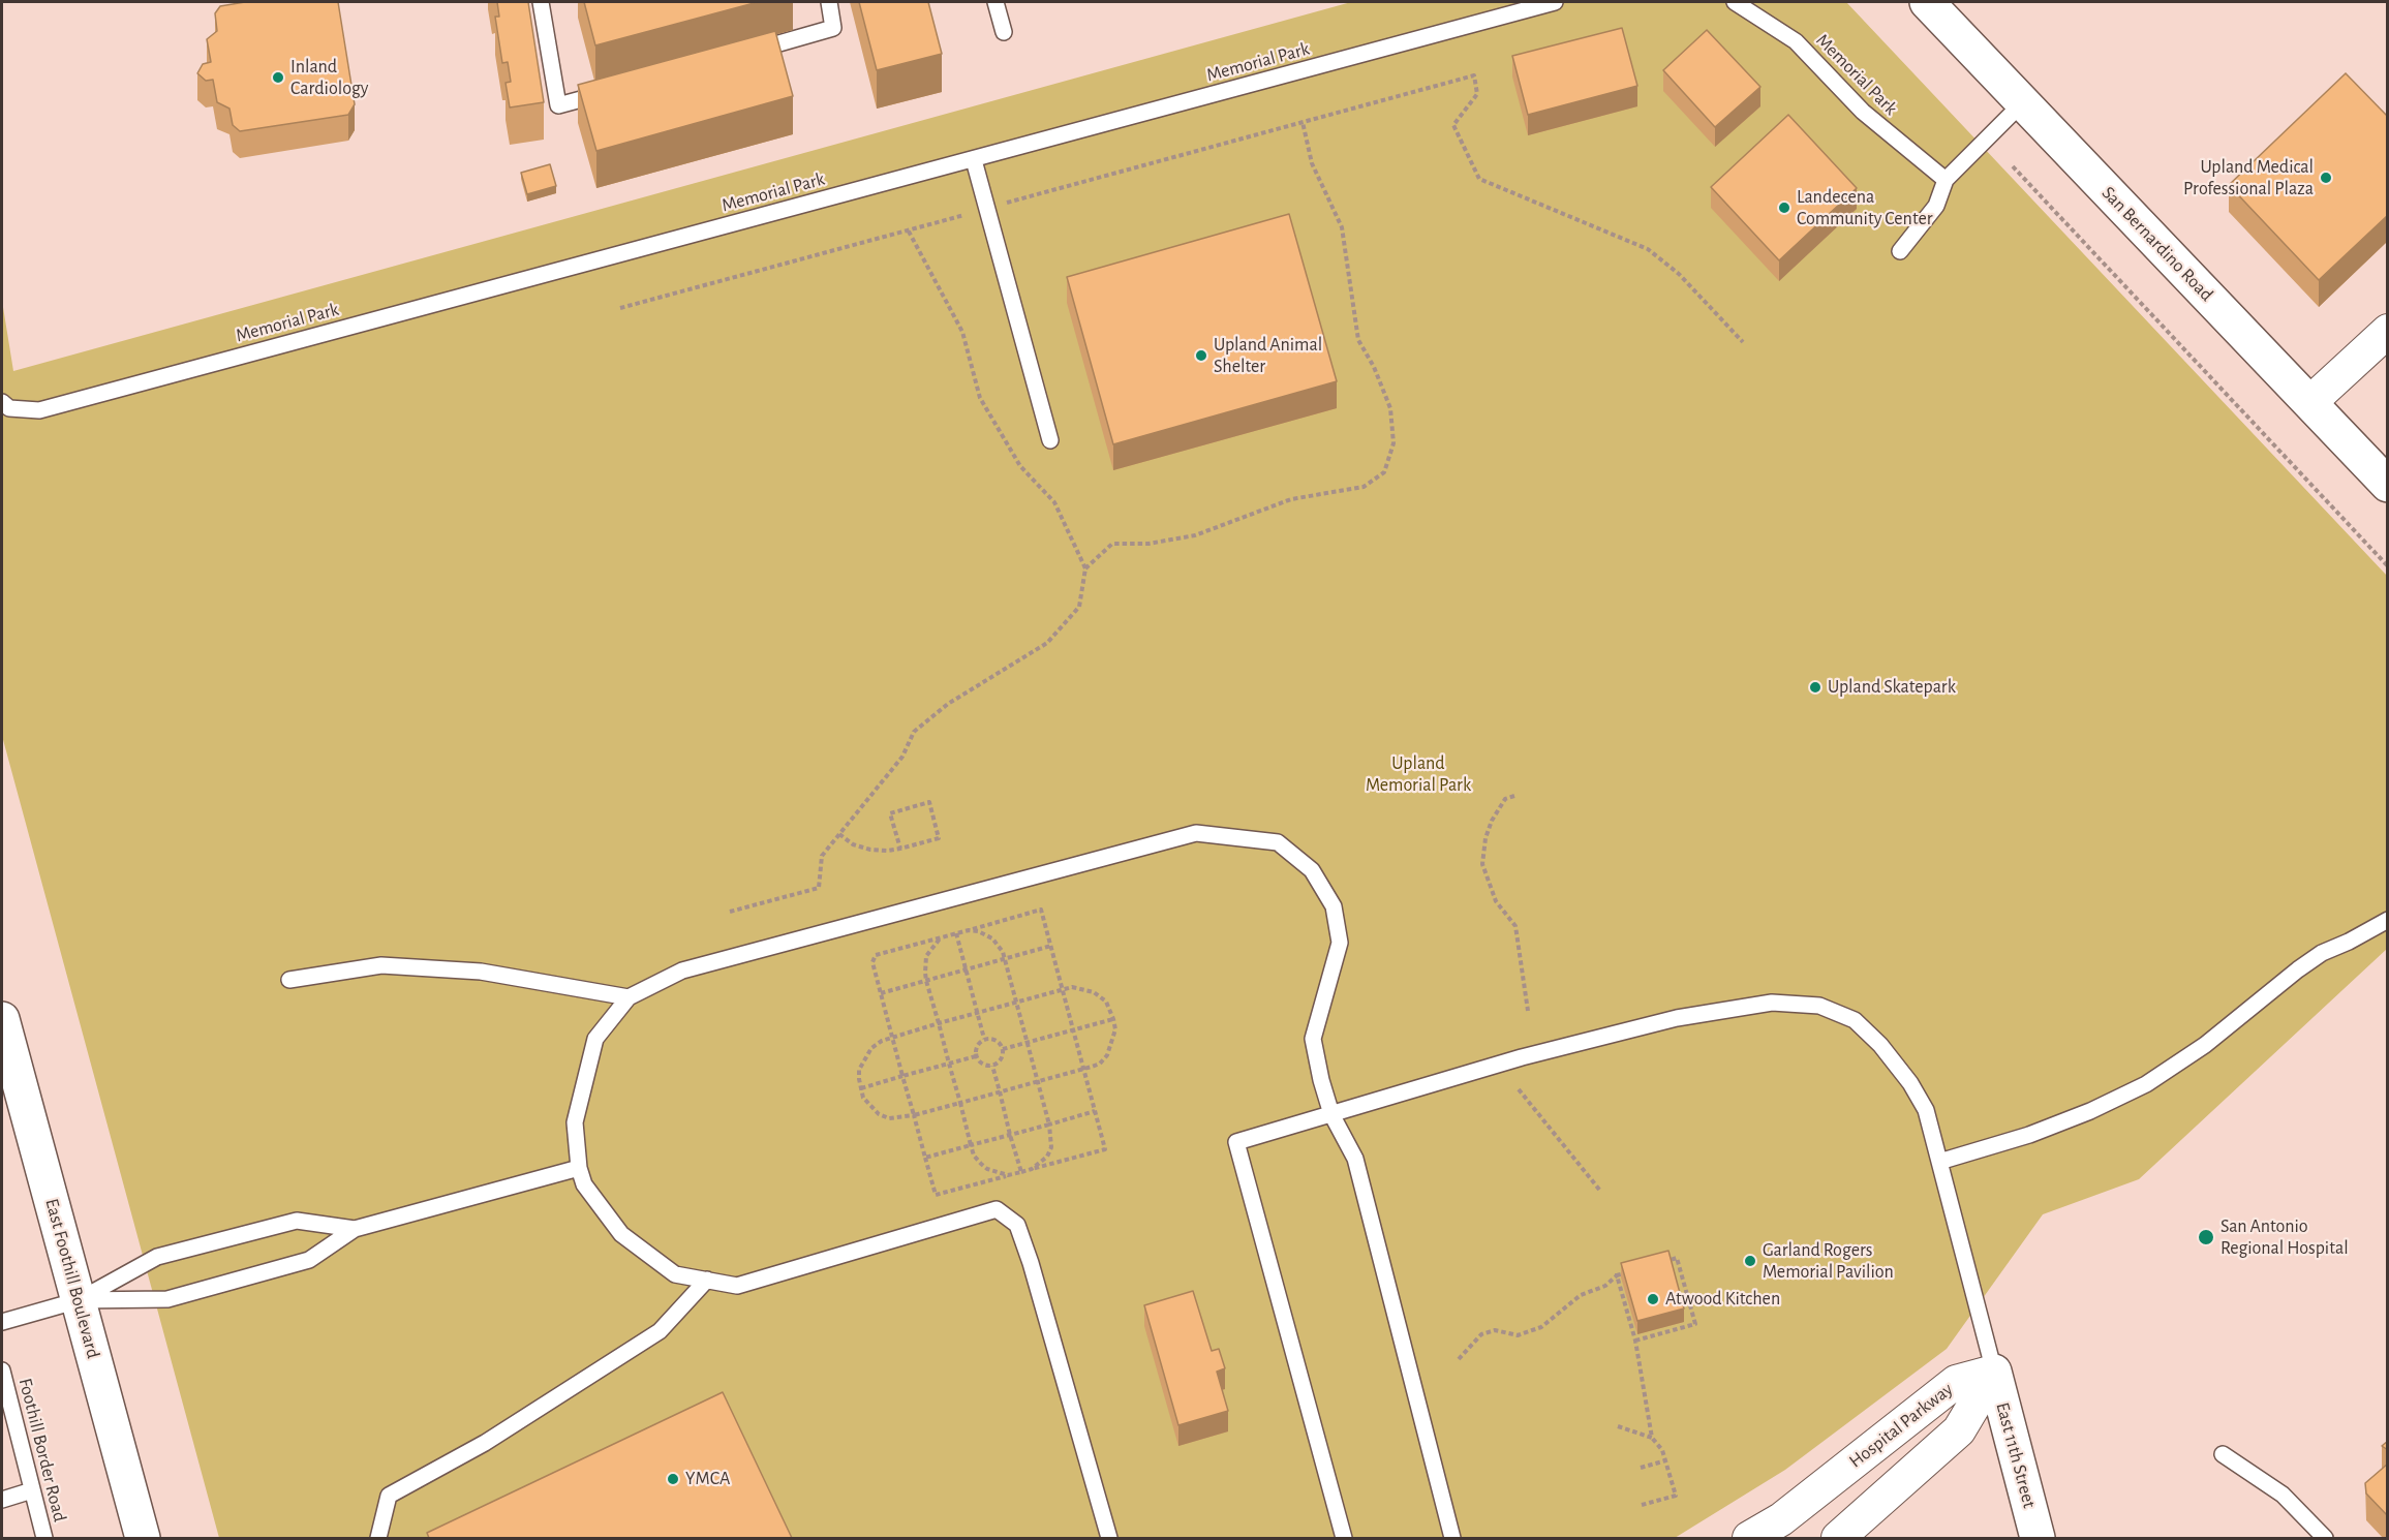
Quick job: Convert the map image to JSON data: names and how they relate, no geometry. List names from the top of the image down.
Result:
{
  "streets": {
    "street": [
      "San Bernardino Road",
      "East Foothill Boulevard",
      "Hospital Parkway",
      "East 11th Street"
    ],
    "lane": ["Memorial Park", "Foothill Border Road"]
  },
  "crossings": [
    ["Hospital Parkway", "East 11th Street"]
  ],
  "parks": ["Upland Memorial Park"],
  "places": [
    "Inland Cardiology",
    "Upland Medical Professional Plaza",
    "Landecena Community Center",
    "Upland Animal Shelter",
    "Upland Skatepark",
    "San Antonio Regional Hospital",
    "Garland Rogers Memorial Pavilion",
    "Atwood Kitchen",
    "YMCA"
  ]
}
